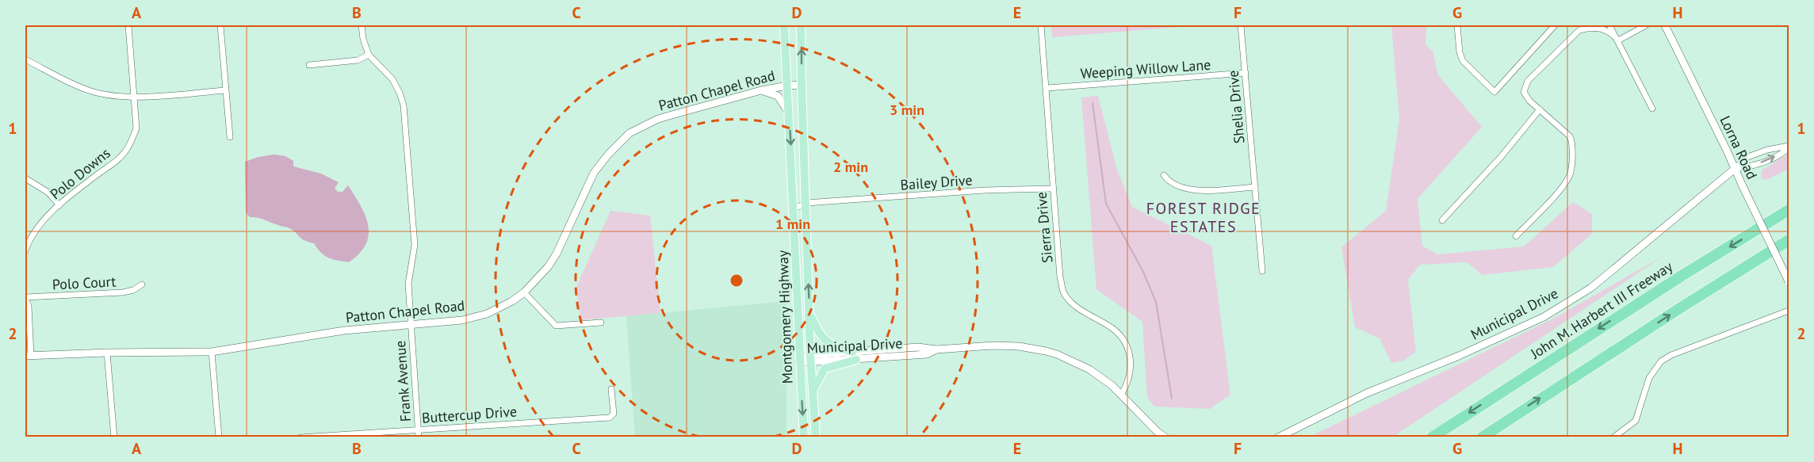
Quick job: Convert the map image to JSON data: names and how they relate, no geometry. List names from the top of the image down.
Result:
{
  "streets": {
    "highway": ["John M. Harbert III Freeway"],
    "main road": ["Montgomery Highway"],
    "street": [
      "Weeping Willow Lane",
      "Patton Chapel Road",
      "Shelia Drive",
      "Lorna Road",
      "Polo Downs",
      "Bailey Drive",
      "Sierra Drive",
      "Polo Court",
      "Municipal Drive",
      "Frank Avenue",
      "Buttercup Drive"
    ]
  },
  "crossings": [
    ["Weeping Willow Lane", "Shelia Drive"],
    ["Weeping Willow Lane", "Sierra Drive"],
    ["Patton Chapel Road", "Montgomery Highway"],
    ["Patton Chapel Road", "Frank Avenue"],
    ["Lorna Road", "Municipal Drive"],
    ["Bailey Drive", "Sierra Drive"],
    ["Bailey Drive", "Montgomery Highway"],
    ["Sierra Drive", "Municipal Drive"],
    ["Municipal Drive", "Montgomery Highway"],
    ["Frank Avenue", "Buttercup Drive"]
  ],
  "districts": ["FOREST RIDGE ESTATES"],
  "grid": {
    "columns": [
      "A",
      "B",
      "C",
      "D",
      "E",
      "F",
      "G",
      "H"
    ],
    "rows": ["1", "2"]
  },
  "rings": ["3 min", "2 min", "1 min"]
}
